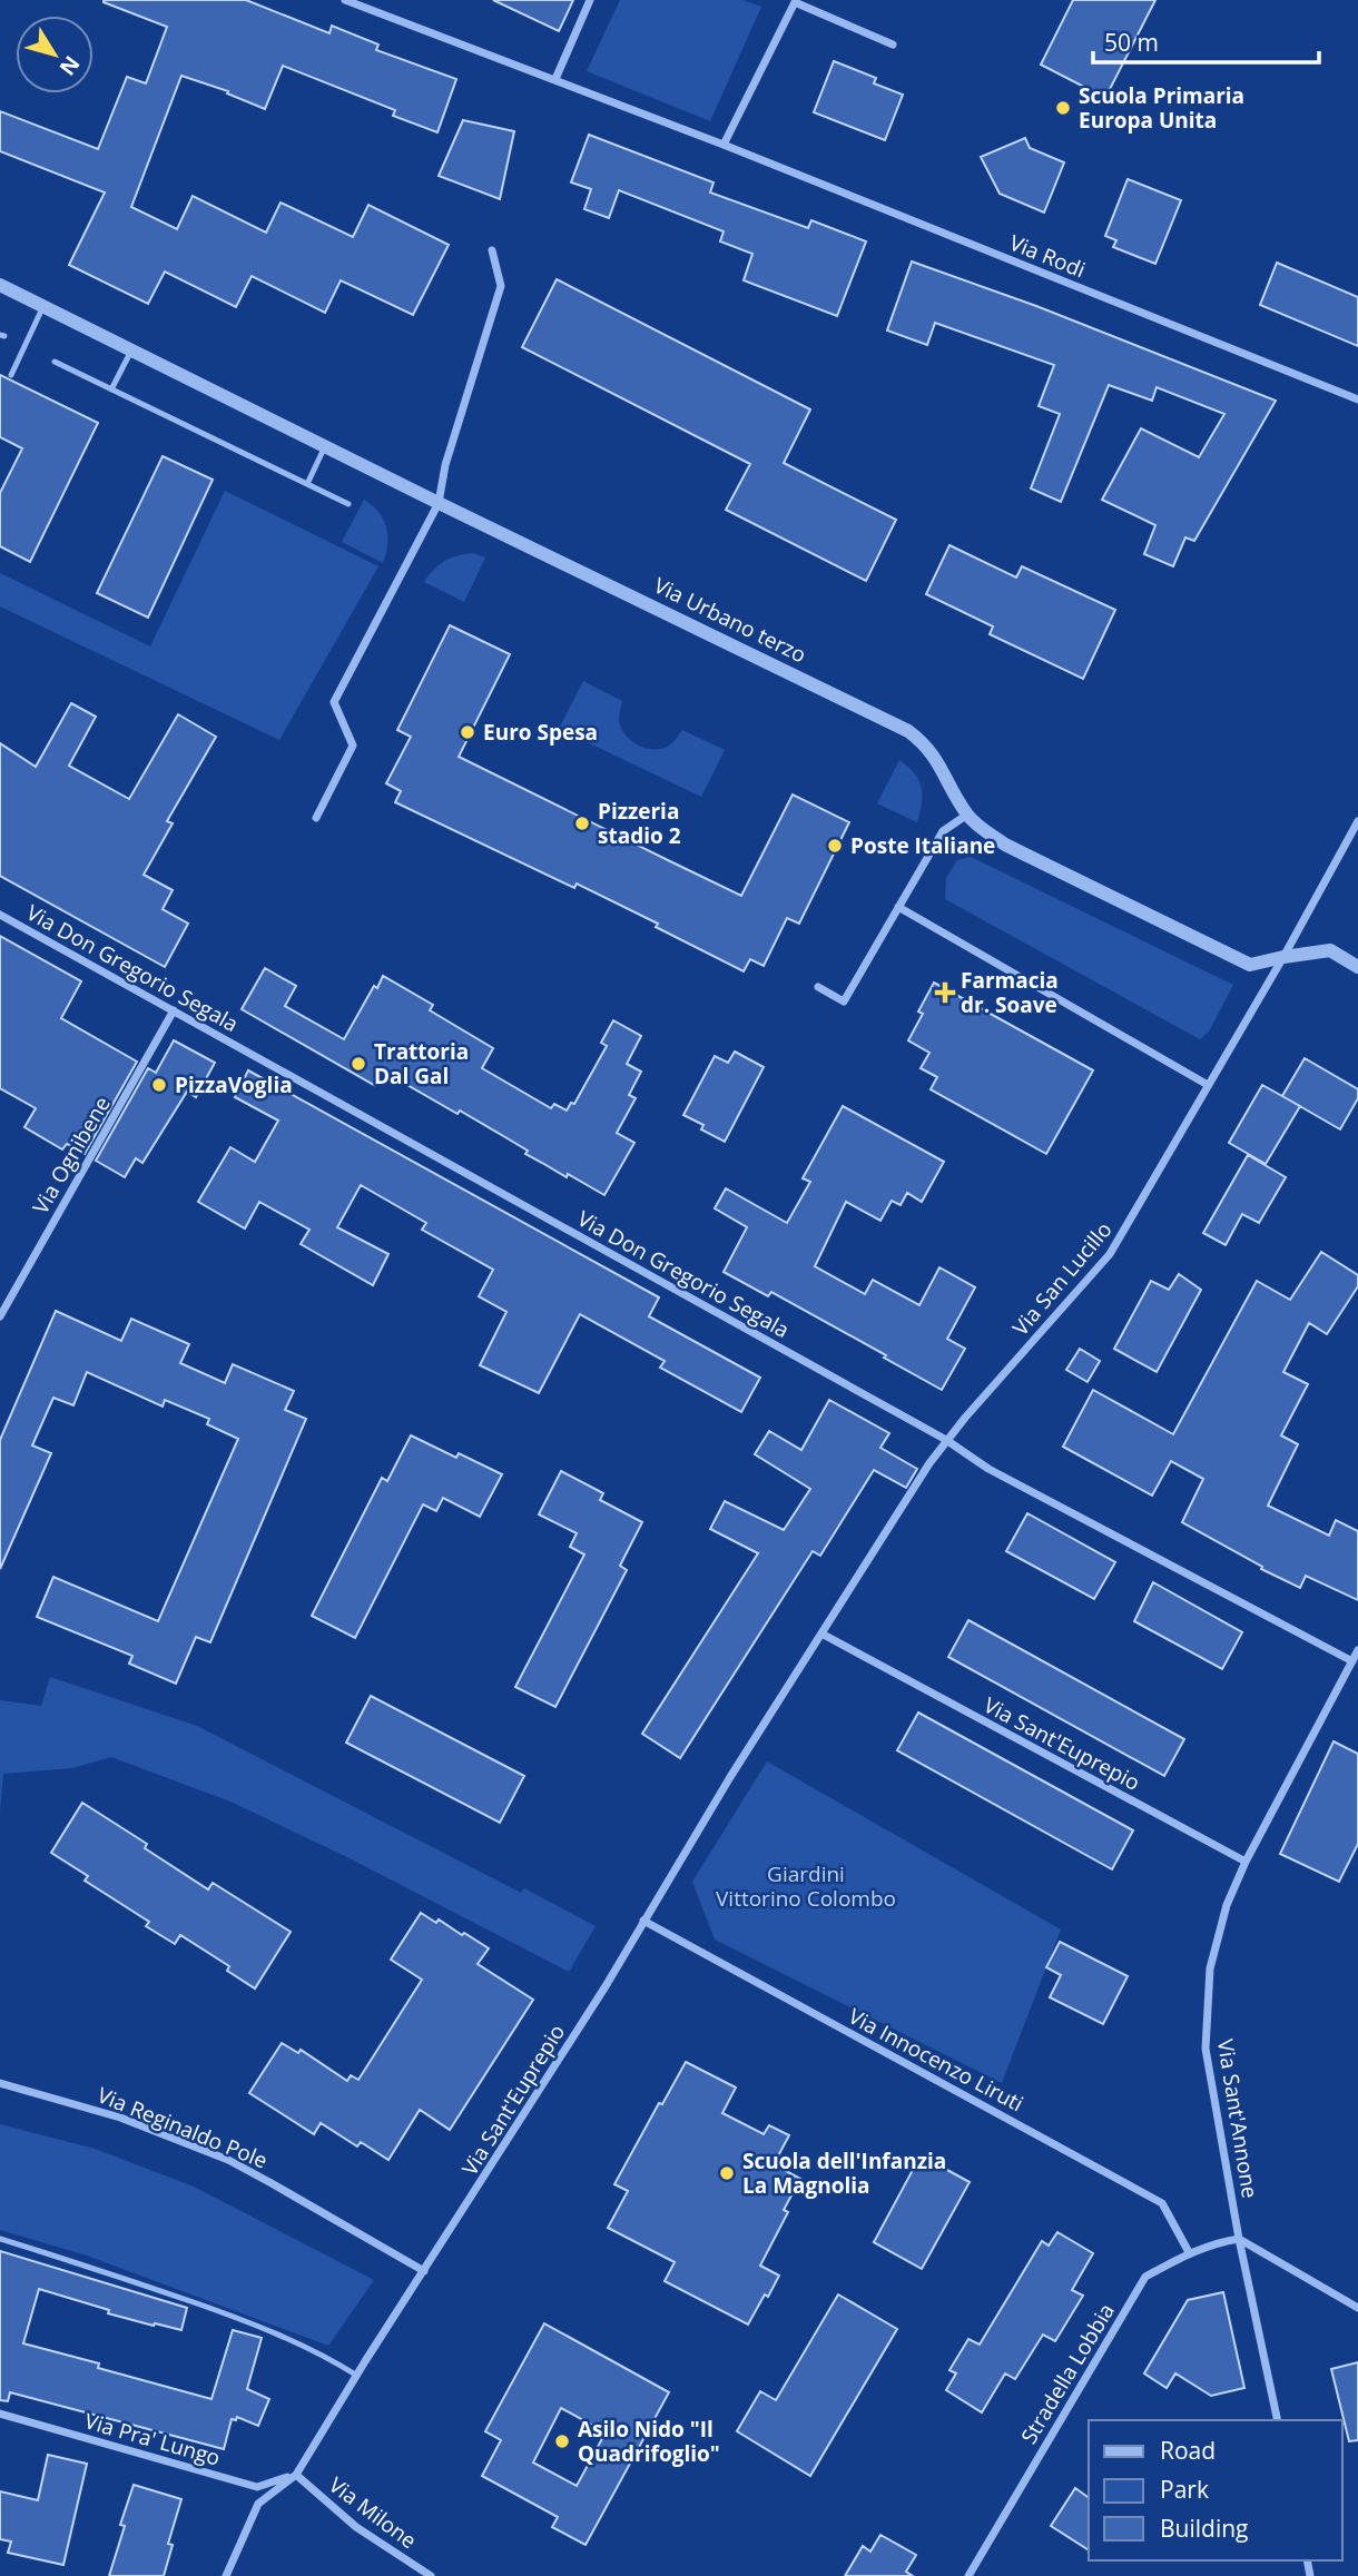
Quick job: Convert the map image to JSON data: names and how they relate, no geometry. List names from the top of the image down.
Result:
{
  "streets": {
    "street": [
      "Via Rodi",
      "Via Urbano terzo",
      "Via Don Gregorio Segala",
      "Via Ognibene",
      "Via San Lucillo",
      "Via Sant'Euprepio",
      "Via Innocenzo Liruti",
      "Via Sant'Annone",
      "Via Reginaldo Pole",
      "Stradella Lobbia",
      "Via Pra' Lungo",
      "Via Milone"
    ]
  },
  "crossings": [
    ["Via Urbano terzo", "Via San Lucillo"],
    ["Via Don Gregorio Segala", "Via Ognibene"],
    ["Via Don Gregorio Segala", "Via San Lucillo"],
    ["Via Don Gregorio Segala", "Via Sant'Euprepio"],
    ["Via Don Gregorio Segala", "Via Sant'Annone"],
    ["Via San Lucillo", "Via Sant'Euprepio"],
    ["Via Sant'Euprepio", "Via Innocenzo Liruti"],
    ["Via Sant'Euprepio", "Via Sant'Annone"],
    ["Via Sant'Euprepio", "Via Reginaldo Pole"],
    ["Via Sant'Euprepio", "Via Pra' Lungo"],
    ["Via Sant'Euprepio", "Via Milone"],
    ["Via Innocenzo Liruti", "Stradella Lobbia"],
    ["Via Sant'Annone", "Stradella Lobbia"],
    ["Via Pra' Lungo", "Via Milone"]
  ],
  "parks": ["Giardini Vittorino Colombo"],
  "places": {
    "other": [
      "Scuola Primaria Europa Unita",
      "Euro Spesa",
      "Pizzeria stadio 2",
      "Poste Italiane",
      "Trattoria Dal Gal",
      "PizzaVoglia",
      "Scuola dell'Infanzia La Magnolia",
      "Asilo Nido \"Il Quadrifoglio\""
    ],
    "health": ["Farmacia dr. Soave"]
  },
  "legend": ["Road", "Park", "Building"],
  "scale_bar": "50 m",
  "north": "bottom right"
}
